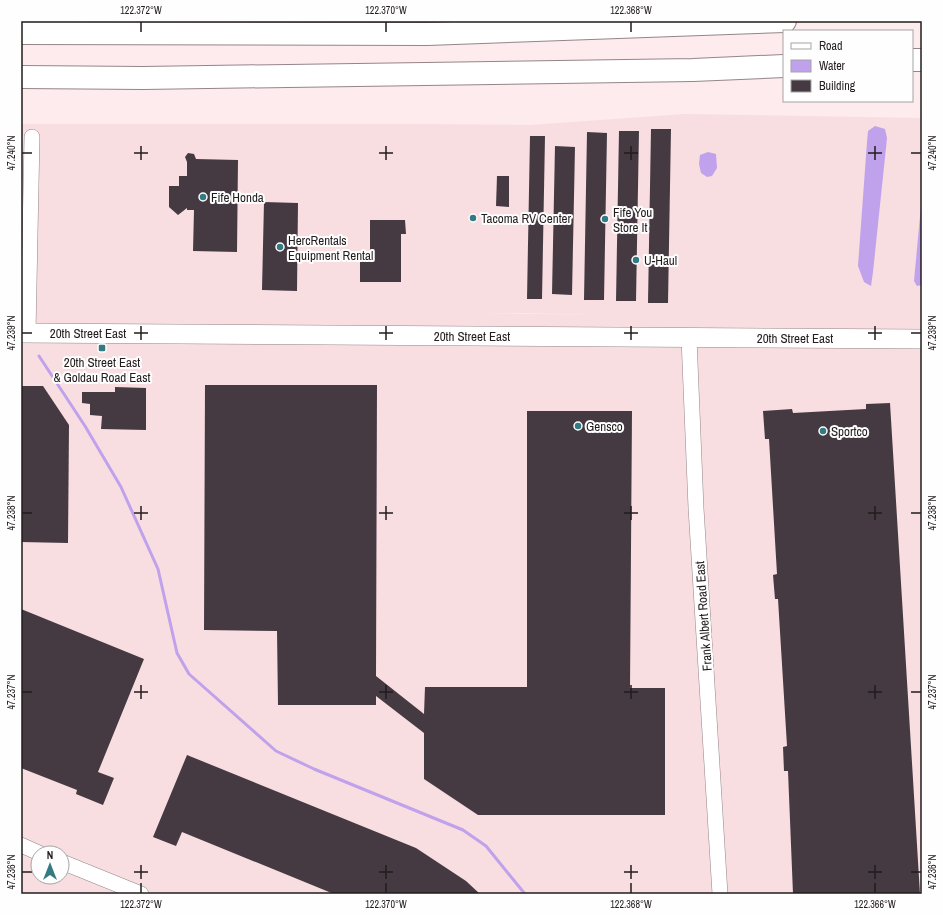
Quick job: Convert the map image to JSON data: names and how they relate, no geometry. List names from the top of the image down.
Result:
{
  "streets": {
    "main road": ["20th Street East"],
    "street": ["Frank Albert Road East"]
  },
  "crossings": [
    ["20th Street East", "Frank Albert Road East"]
  ],
  "places": {
    "other": [
      "Fife Honda",
      "Tacoma RV Center",
      "Fife You Store It",
      "HercRentals Equipment Rental",
      "U-Haul",
      "Gensco",
      "Sportco"
    ],
    "transit": ["20th Street East & Goldau Road East"]
  },
  "legend": ["Road", "Water", "Building"],
  "north": "top",
  "coordinates": [
    "122.372°W",
    "122.370°W",
    "122.368°W",
    "47.240°N",
    "47.239°N",
    "47.238°N",
    "47.237°N",
    "47.236°N",
    "122.366°W"
  ]
}
